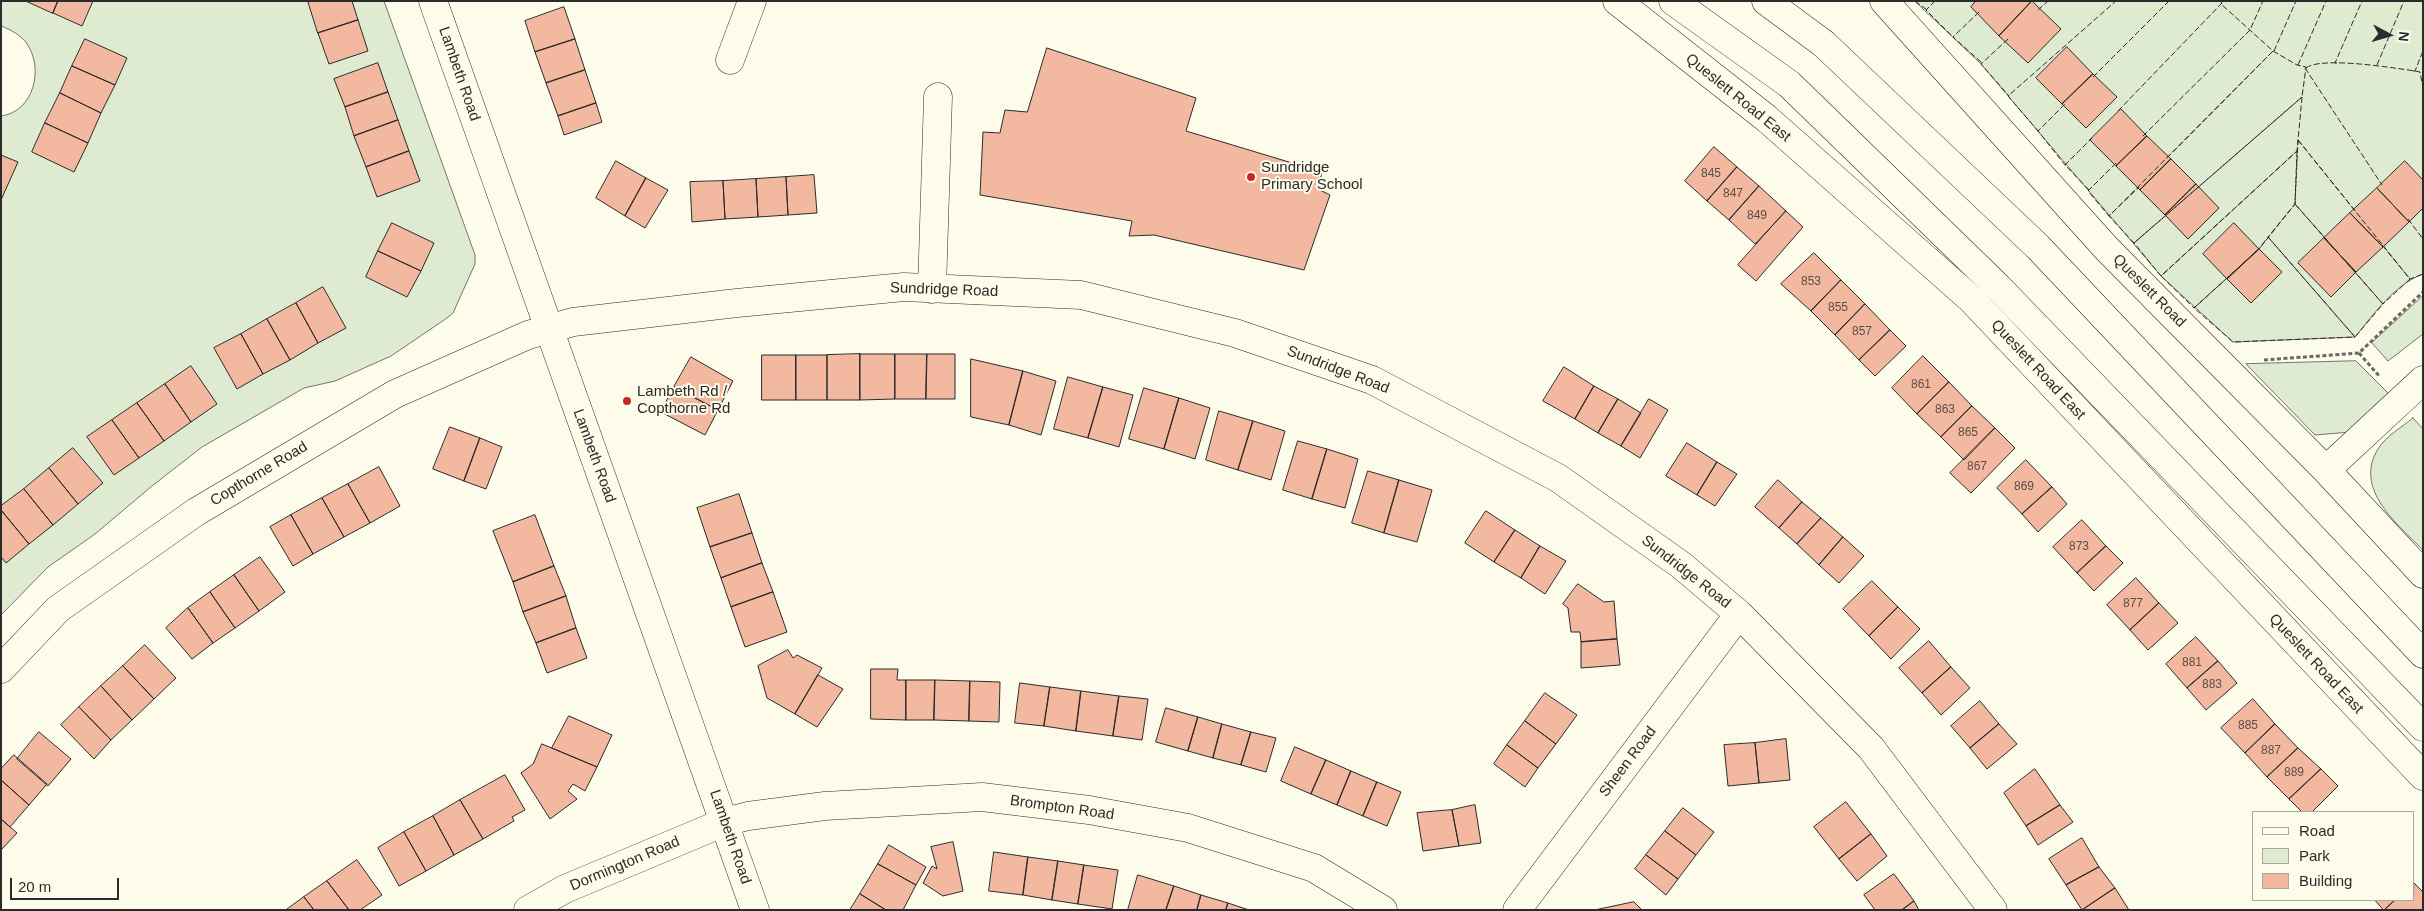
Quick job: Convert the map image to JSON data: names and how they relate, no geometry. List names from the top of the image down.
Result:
{
  "streets": {
    "main road": [
      "Lambeth Road",
      "Queslett Road East",
      "Sundridge Road",
      "Queslett Road",
      "Copthorne Road",
      "Sheen Road",
      "Brompton Road",
      "Dormington Road"
    ]
  },
  "crossings": [
    ["Lambeth Road", "Sundridge Road"],
    ["Lambeth Road", "Copthorne Road"],
    ["Lambeth Road", "Brompton Road"],
    ["Lambeth Road", "Dormington Road"],
    ["Sundridge Road", "Copthorne Road"],
    ["Sundridge Road", "Sheen Road"],
    ["Brompton Road", "Dormington Road"]
  ],
  "places": ["Sundridge Primary School", "Lambeth Rd / Copthorne Rd"],
  "house_numbers": [
    "845",
    "847",
    "849",
    "853",
    "855",
    "857",
    "861",
    "863",
    "865",
    "867",
    "869",
    "873",
    "877",
    "881",
    "883",
    "885",
    "887",
    "889"
  ],
  "legend": ["Road", "Park", "Building"],
  "scale_bar": "20 m",
  "north": "right"
}
